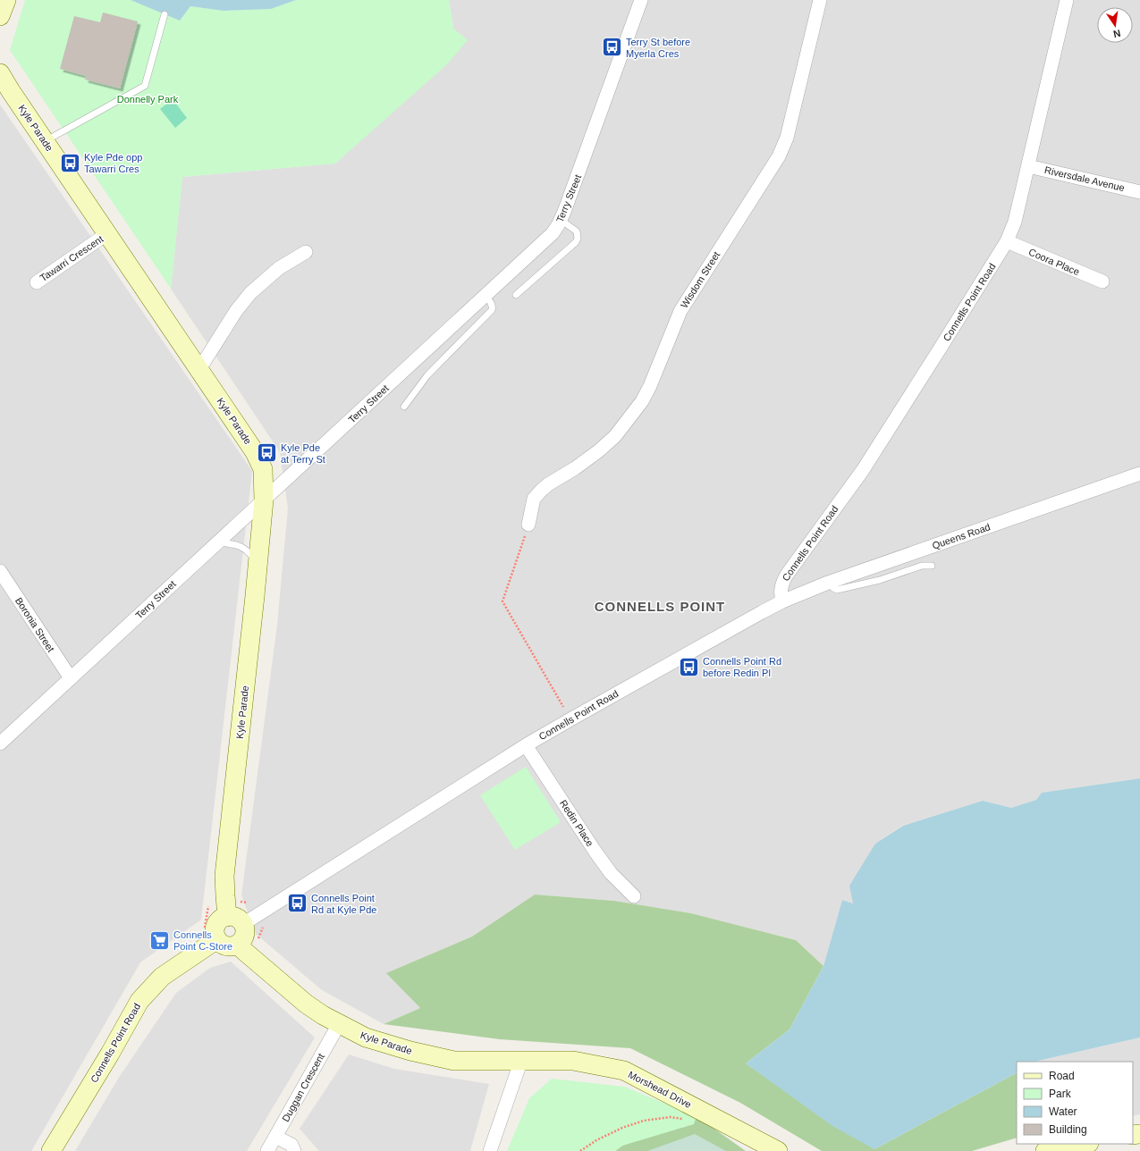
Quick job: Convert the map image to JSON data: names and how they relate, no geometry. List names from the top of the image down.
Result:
{
  "streets": {
    "street": [
      "Kyle Parade",
      "Riversdale Avenue",
      "Terry Street",
      "Tawarri Crescent",
      "Coora Place",
      "Wisdom Street",
      "Connells Point Road",
      "Queens Road",
      "Boronia Street",
      "Redin Place",
      "Duggan Crescent",
      "Morshead Drive"
    ]
  },
  "crossings": [
    ["Kyle Parade", "Terry Street"],
    ["Kyle Parade", "Tawarri Crescent"],
    ["Kyle Parade", "Connells Point Road"],
    ["Kyle Parade", "Duggan Crescent"],
    ["Kyle Parade", "Morshead Drive"],
    ["Riversdale Avenue", "Connells Point Road"],
    ["Terry Street", "Boronia Street"],
    ["Coora Place", "Connells Point Road"],
    ["Connells Point Road", "Queens Road"],
    ["Connells Point Road", "Redin Place"]
  ],
  "districts": ["CONNELLS POINT"],
  "parks": ["Donnelly Park"],
  "places": {
    "bus stop": [
      "Terry St before Myerla Cres",
      "Kyle Pde opp Tawarri Cres",
      "Kyle Pde at Terry St",
      "Connells Point Rd before Redin Pl",
      "Connells Point Rd at Kyle Pde"
    ],
    "supermarket": ["Connells Point C-Store"]
  },
  "legend": [
    "Road",
    "Park",
    "Water",
    "Building"
  ],
  "north": "bottom"
}
